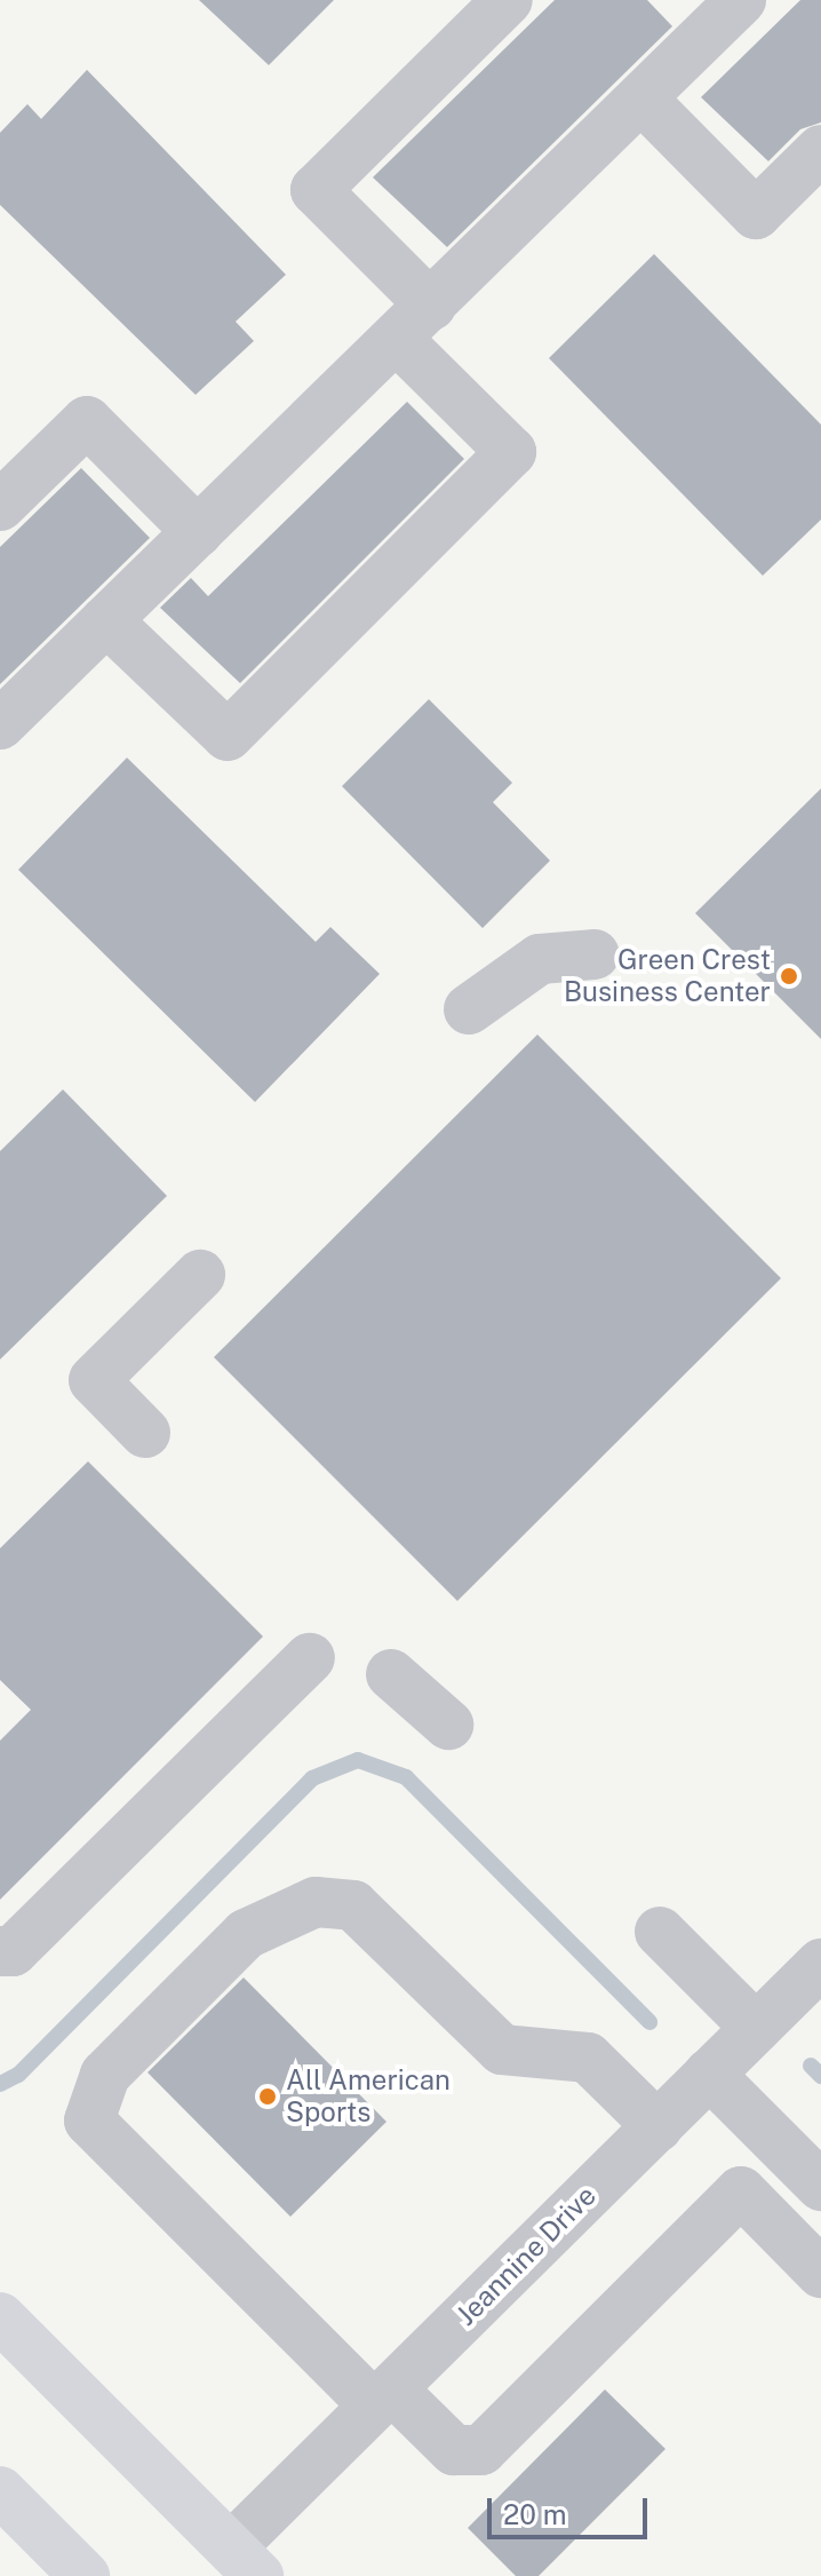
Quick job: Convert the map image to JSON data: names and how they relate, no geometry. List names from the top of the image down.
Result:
{
  "streets": {
    "street": ["Jeannine Drive"]
  },
  "places": ["Green Crest Business Center", "All American Sports"],
  "scale_bar": "20 m"
}
